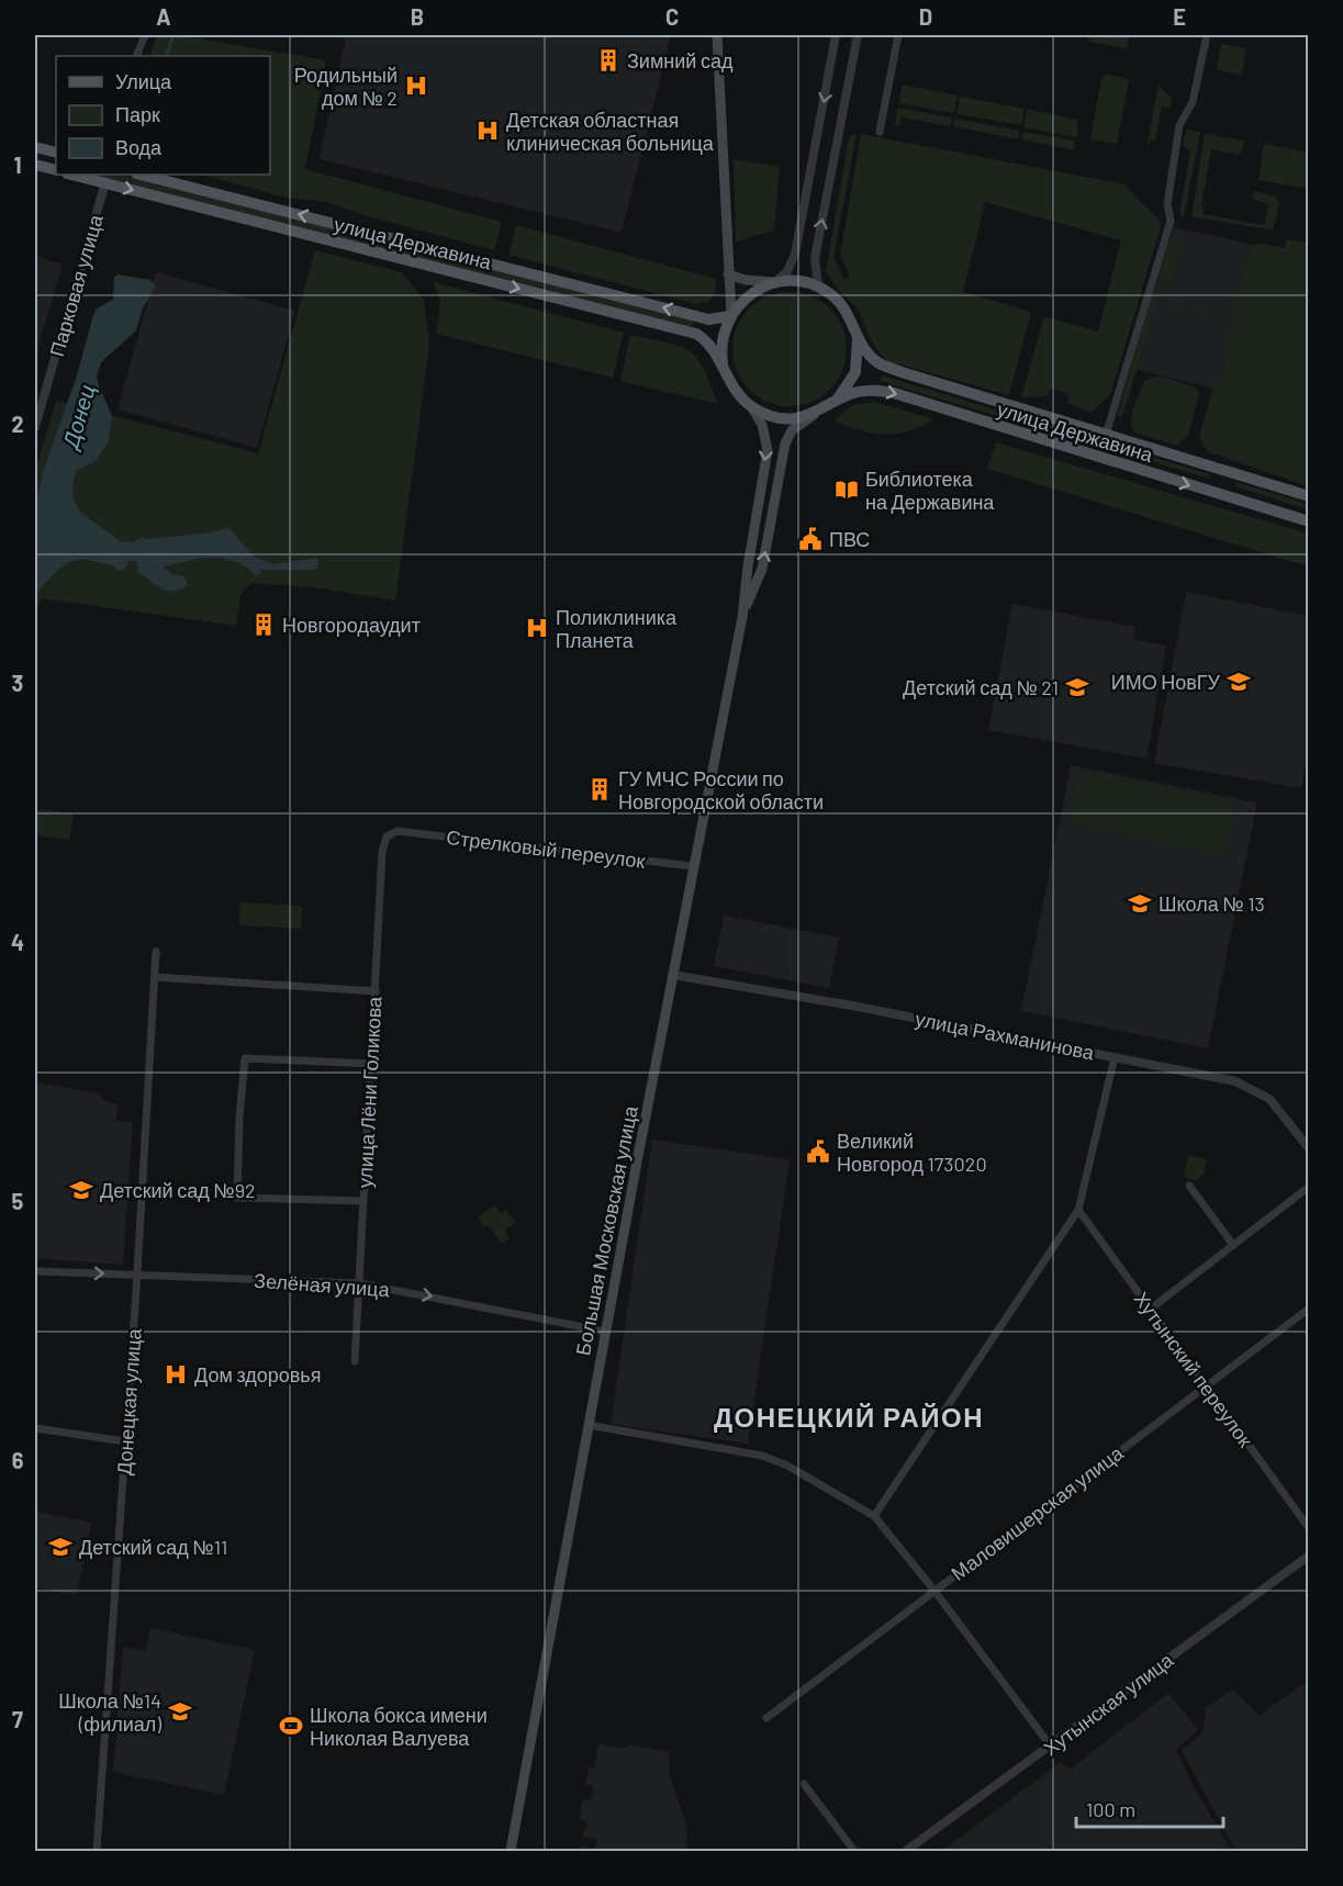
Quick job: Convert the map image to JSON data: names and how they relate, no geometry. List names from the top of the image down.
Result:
{
  "streets": {
    "main road": ["улица Державина", "Большая Московская улица"],
    "street": [
      "Парковая улица",
      "Стрелковый переулок",
      "улица Рахманинова",
      "улица Лёни Голикова",
      "Зелёная улица",
      "Хутынский переулок",
      "Донецкая улица",
      "Маловишерская улица",
      "Хутынская улица"
    ]
  },
  "crossings": [
    ["улица Державина", "Парковая улица"],
    ["улица Державина", "Большая Московская улица"],
    ["Стрелковый переулок", "улица Лёни Голикова"],
    ["Стрелковый переулок", "Большая Московская улица"],
    ["улица Рахманинова", "Большая Московская улица"],
    ["улица Лёни Голикова", "Зелёная улица"],
    ["Большая Московская улица", "Зелёная улица"],
    ["Зелёная улица", "Донецкая улица"],
    ["Хутынский переулок", "Маловишерская улица"]
  ],
  "one_way": ["Зелёная улица"],
  "districts": ["ДОНЕЦКИЙ РАЙОН"],
  "water": ["Донец"],
  "places": {
    "building": ["Зимний сад", "Новгородаудит", "ГУ МЧС России по Новгородской области"],
    "hospital": [
      "Родильный дом № 2",
      "Детская областная клиническая больница",
      "Поликлиника Планета",
      "Дом здоровья"
    ],
    "library": ["Библиотека на Державина"],
    "public building": ["ПВС", "Великий Новгород 173020"],
    "school or university": [
      "ИМО НовГУ",
      "Детский сад № 21",
      "Школа № 13",
      "Детский сад №92",
      "Детский сад №11",
      "Школа №14 (филиал)"
    ],
    "sports": ["Школа бокса имени Николая Валуева"]
  },
  "legend": ["Улица", "Парк", "Вода"],
  "scale_bar": "100 m",
  "grid": {
    "columns": [
      "A",
      "B",
      "C",
      "D",
      "E"
    ],
    "rows": [
      "1",
      "2",
      "3",
      "4",
      "5",
      "6",
      "7"
    ]
  }
}
